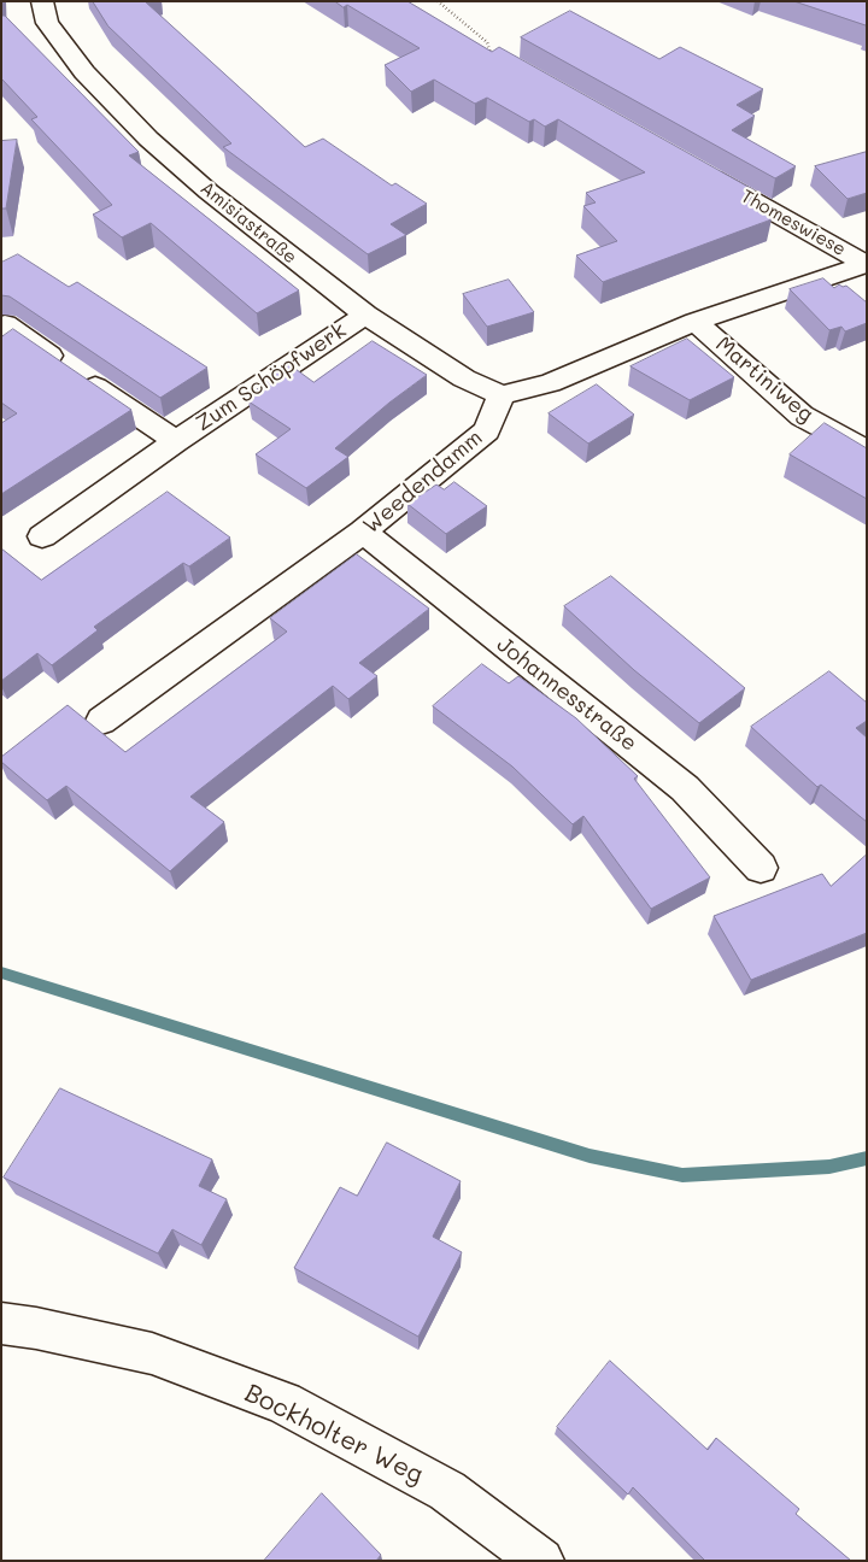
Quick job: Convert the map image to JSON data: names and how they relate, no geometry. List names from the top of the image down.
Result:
{
  "streets": {
    "street": [
      "Amisiastraße",
      "Thomeswiese",
      "Zum Schöpfwerk",
      "Martiniweg",
      "Weedendamm",
      "Johannesstraße",
      "Bockholter Weg"
    ]
  },
  "crossings": [
    ["Amisiastraße", "Zum Schöpfwerk"],
    ["Amisiastraße", "Weedendamm"],
    ["Weedendamm", "Johannesstraße"]
  ]
}
